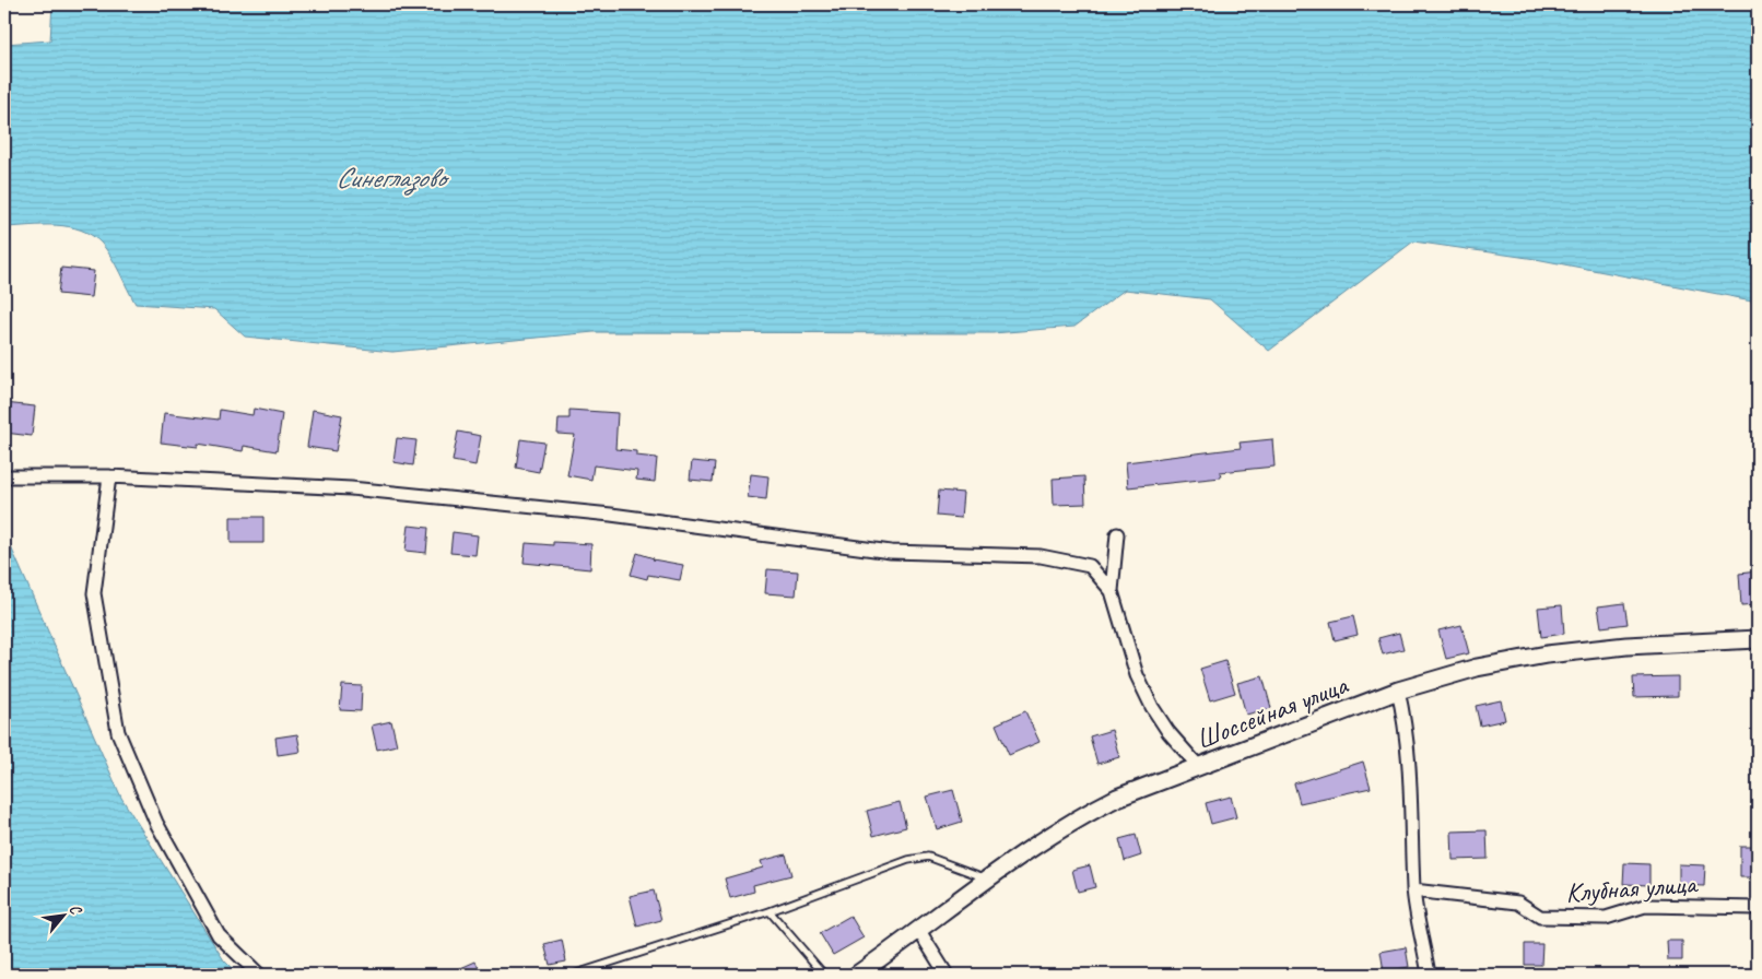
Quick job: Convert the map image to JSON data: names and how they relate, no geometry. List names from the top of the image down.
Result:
{
  "streets": {
    "street": ["Шоссейная улица", "Клубная улица"]
  },
  "water": ["Синеглазово"],
  "north": "top right"
}
